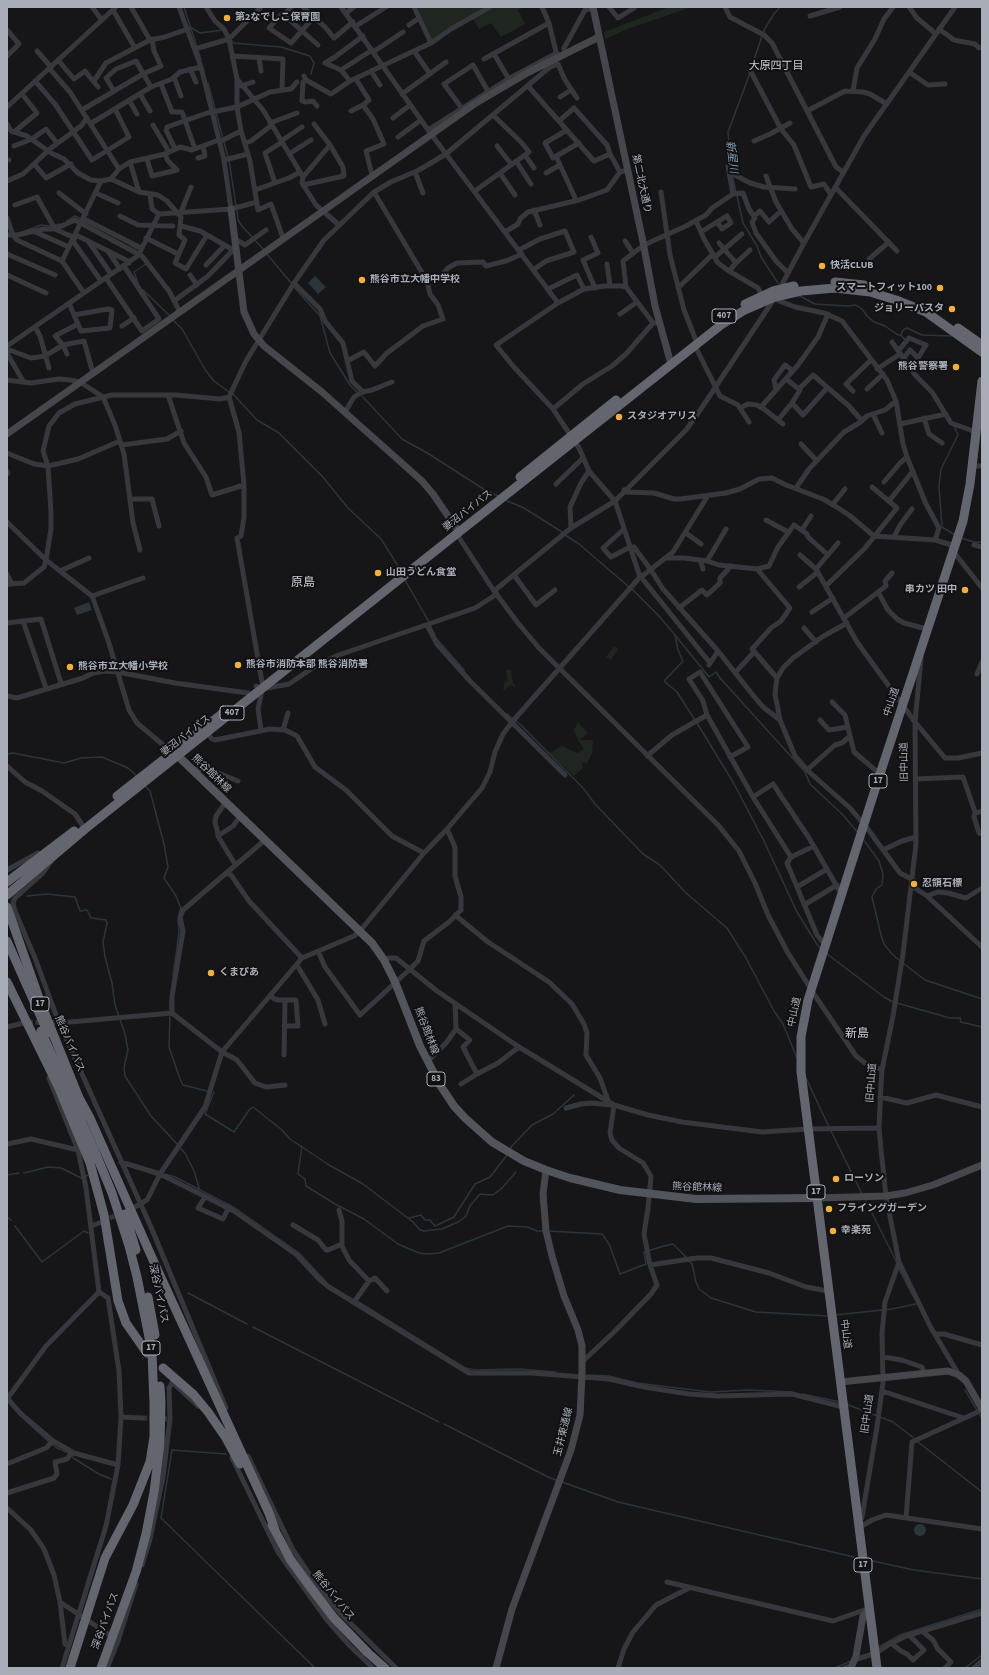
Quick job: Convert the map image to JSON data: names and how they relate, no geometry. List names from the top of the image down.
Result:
{
  "streets": {
    "highway": [
      "407",
      "妻沼バイパス",
      "中山道",
      "17",
      "熊谷バイパス",
      "深谷バイパス"
    ],
    "main road": ["熊谷館林線", "83"],
    "street": ["第二北大通り", "旧中山道", "玉井東通線"]
  },
  "crossings": [
    ["第二北大通り", "妻沼バイパス"],
    ["407", "妻沼バイパス"],
    ["妻沼バイパス", "熊谷館林線"],
    ["中山道", "旧中山道"],
    ["中山道", "熊谷館林線"],
    ["熊谷館林線", "玉井東通線"],
    ["17", "熊谷バイパス"],
    ["17", "深谷バイパス"],
    ["熊谷バイパス", "深谷バイパス"]
  ],
  "districts": ["大原四丁目", "原島", "新島"],
  "water": ["新星川"],
  "places": [
    "第2なでしこ保育園",
    "快活CLUB",
    "熊谷市立大幡中学校",
    "スマートフィット100",
    "ジョリーパスタ",
    "熊谷警察署",
    "スタジオアリス",
    "山田うどん食堂",
    "串カツ 田中",
    "熊谷市消防本部 熊谷消防署",
    "熊谷市立大幡小学校",
    "忍領石標",
    "くまぴあ",
    "ローソン",
    "フライングガーデン",
    "幸楽苑"
  ]
}
